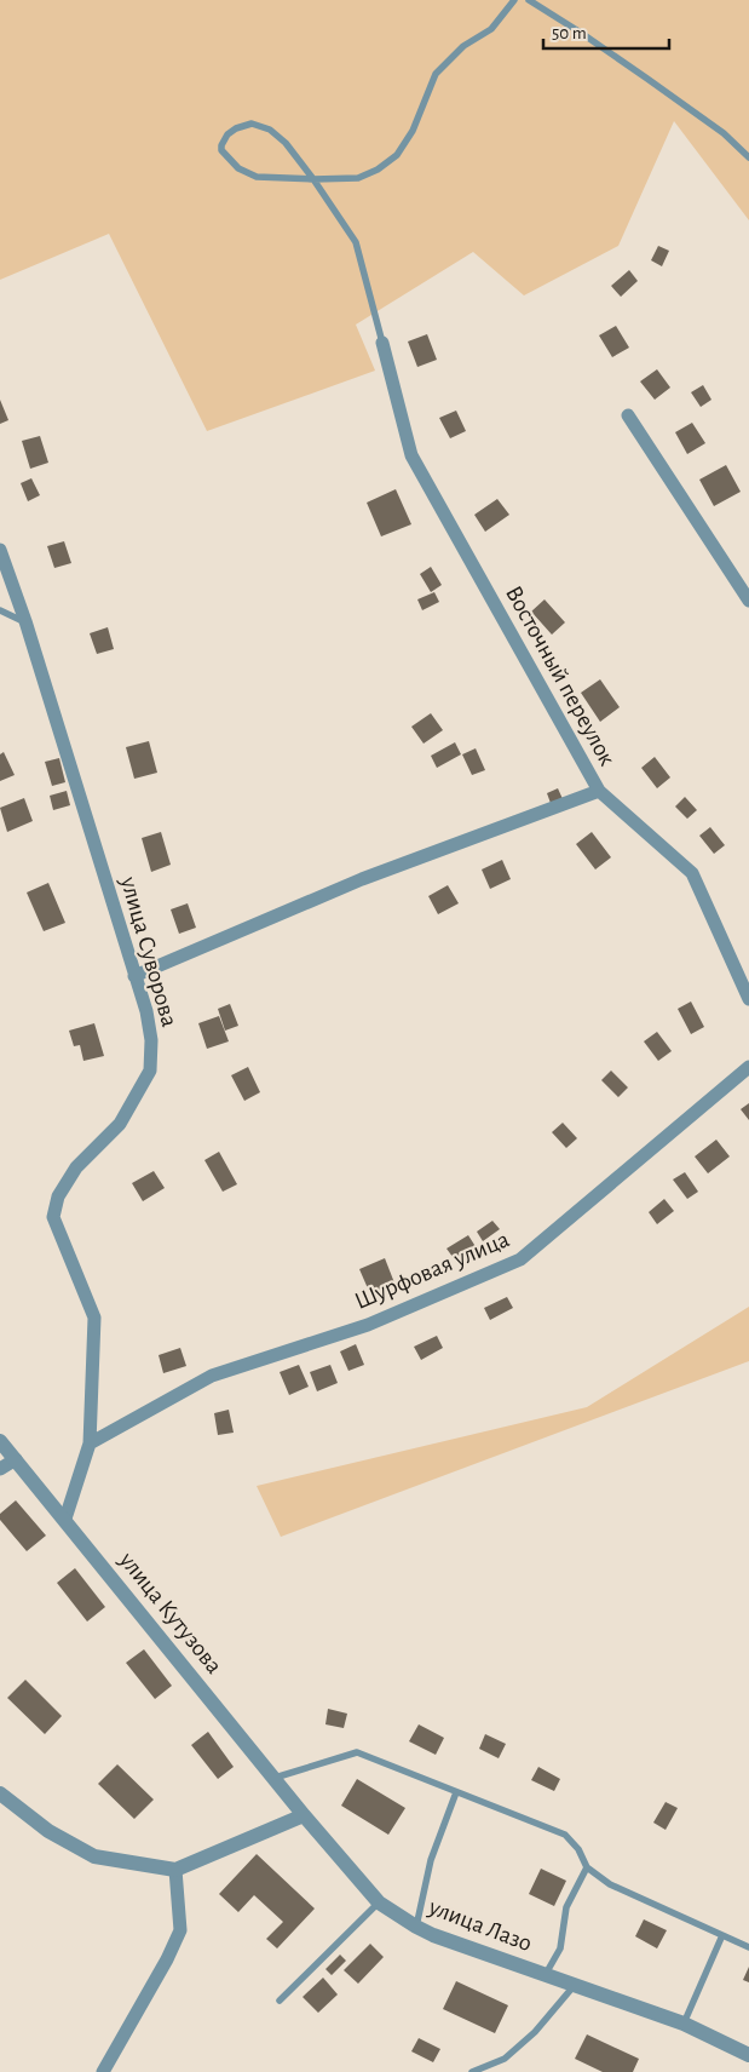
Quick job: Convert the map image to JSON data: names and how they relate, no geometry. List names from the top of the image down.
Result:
{
  "streets": {
    "street": [
      "Восточный переулок",
      "улица Суворова",
      "Шурфовая улица",
      "улица Кутузова",
      "улица Лазо"
    ]
  },
  "crossings": [
    ["улица Суворова", "Шурфовая улица"],
    ["улица Суворова", "улица Кутузова"],
    ["улица Кутузова", "улица Лазо"]
  ],
  "scale_bar": "50 m"
}
